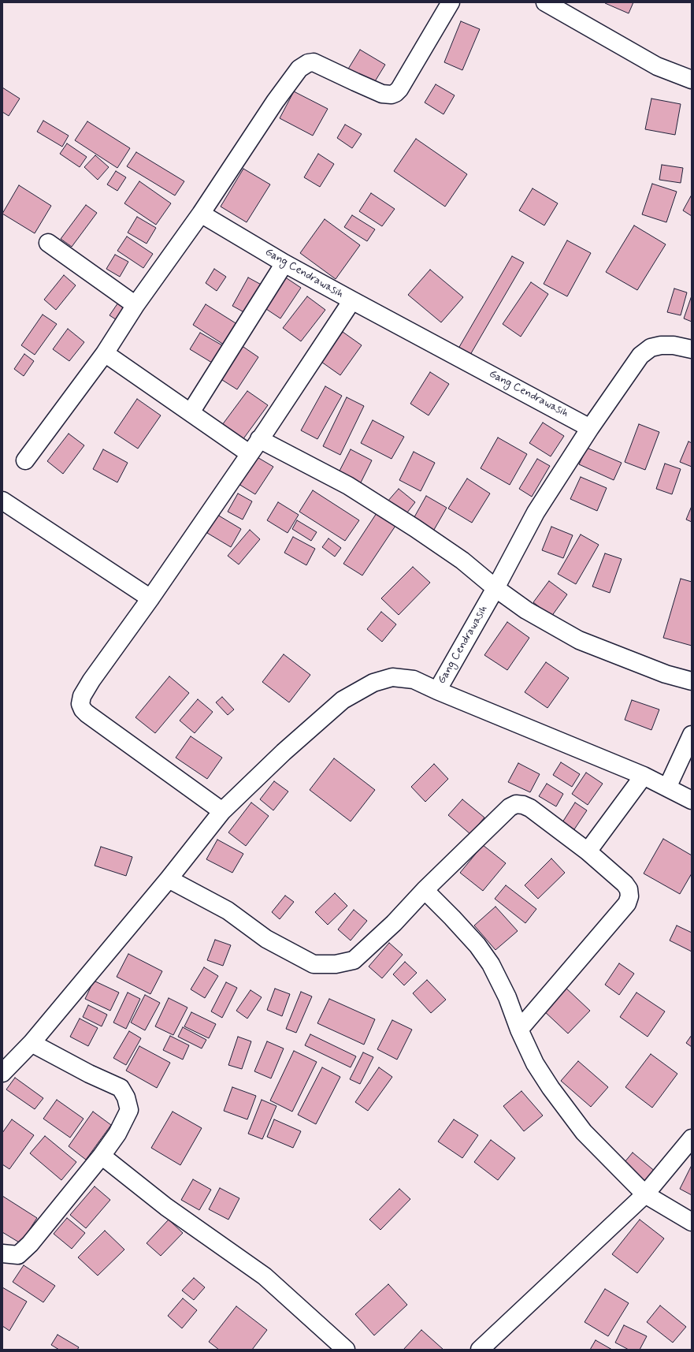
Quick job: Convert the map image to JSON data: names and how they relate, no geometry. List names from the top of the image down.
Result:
{
  "streets": {
    "street": ["Gang Cendrawasih"]
  }
}
